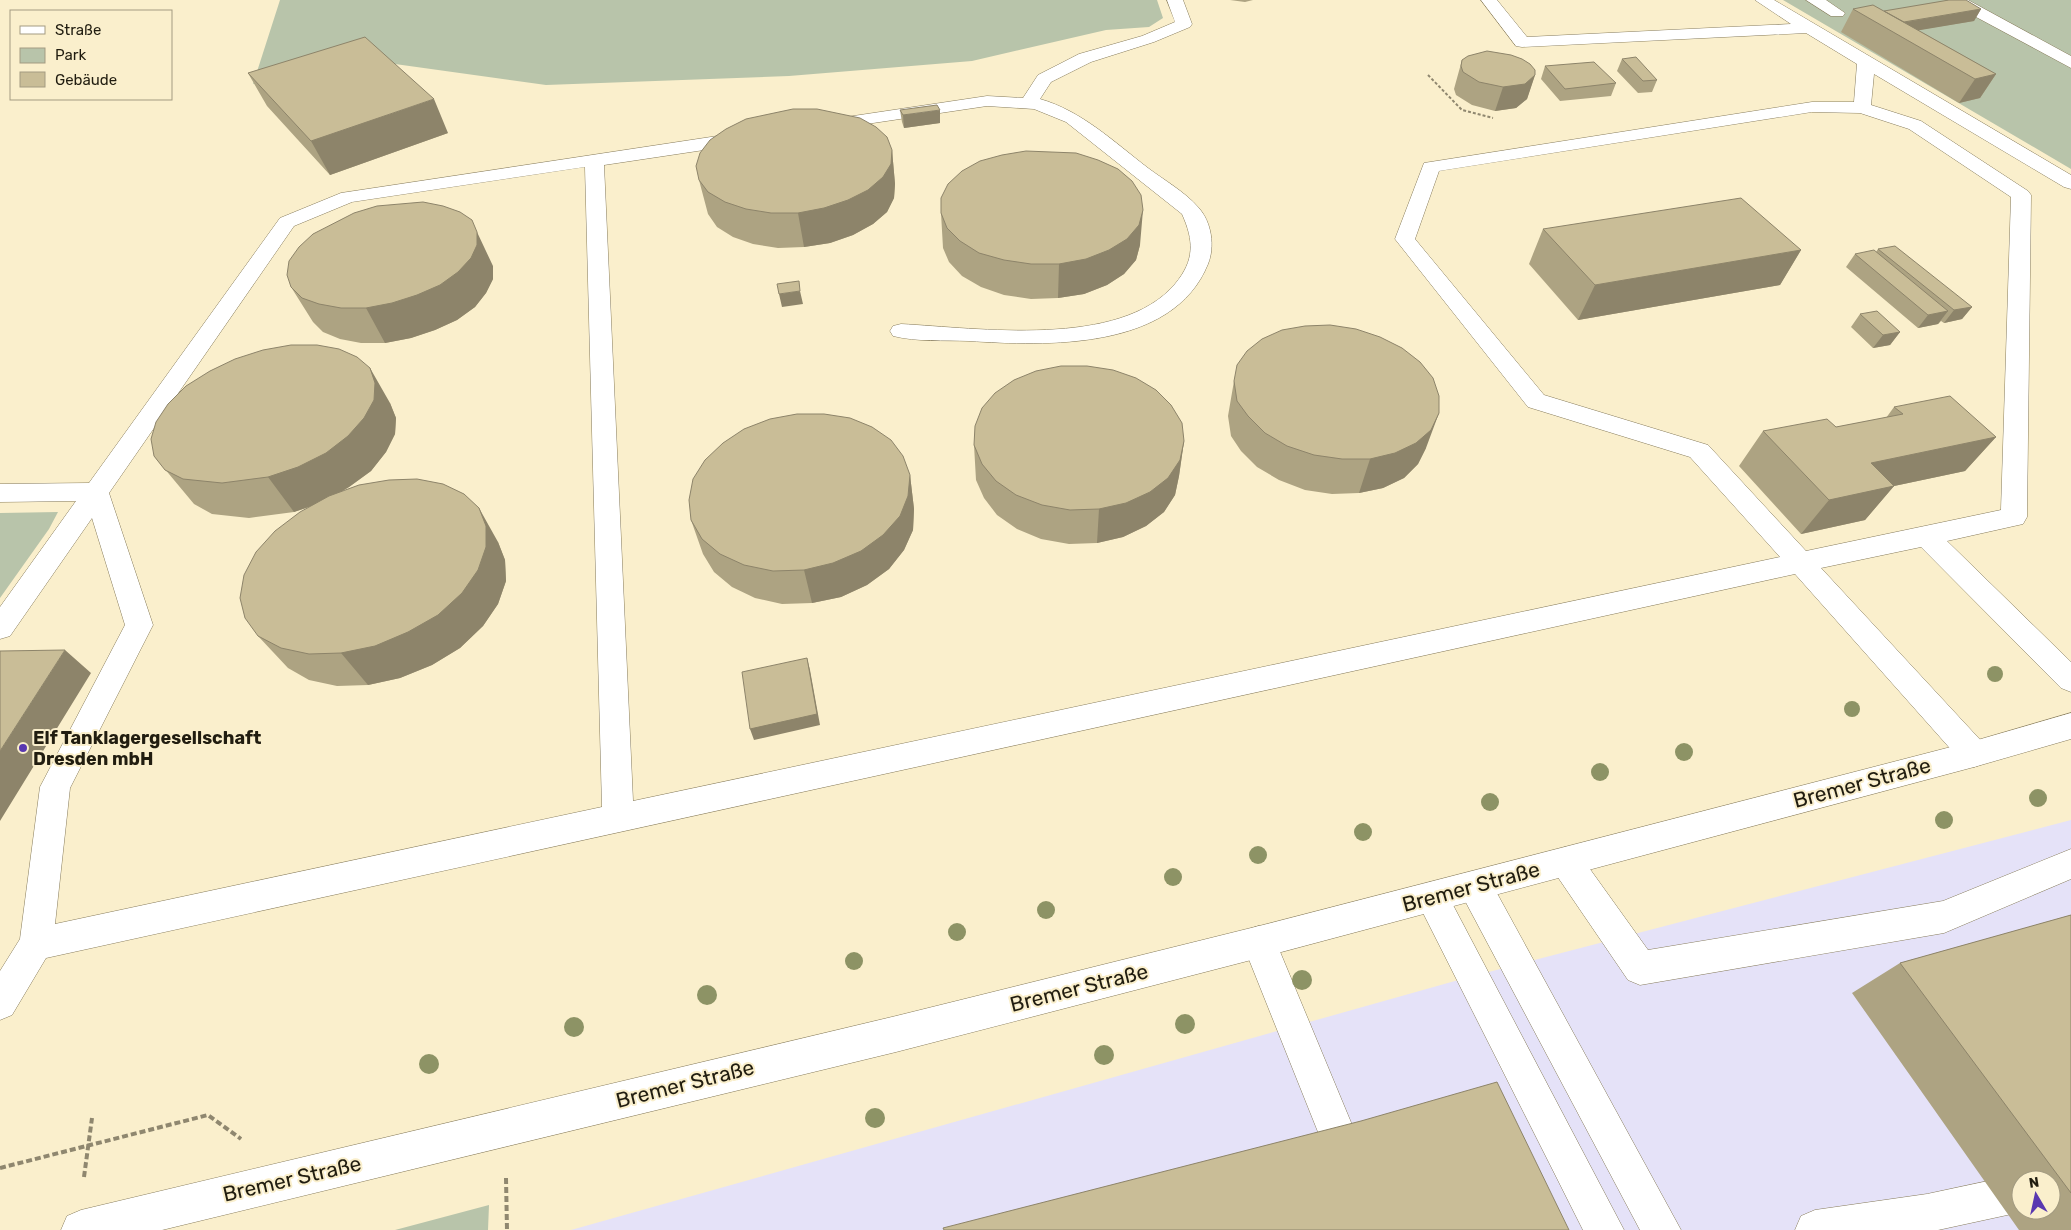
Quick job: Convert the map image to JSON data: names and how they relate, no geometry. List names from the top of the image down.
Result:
{
  "streets": {
    "main road": ["Bremer Straße"]
  },
  "places": ["Elf Tanklagergesellschaft Dresden mbH"],
  "legend": ["Straße", "Park", "Gebäude"],
  "north": "top"
}
